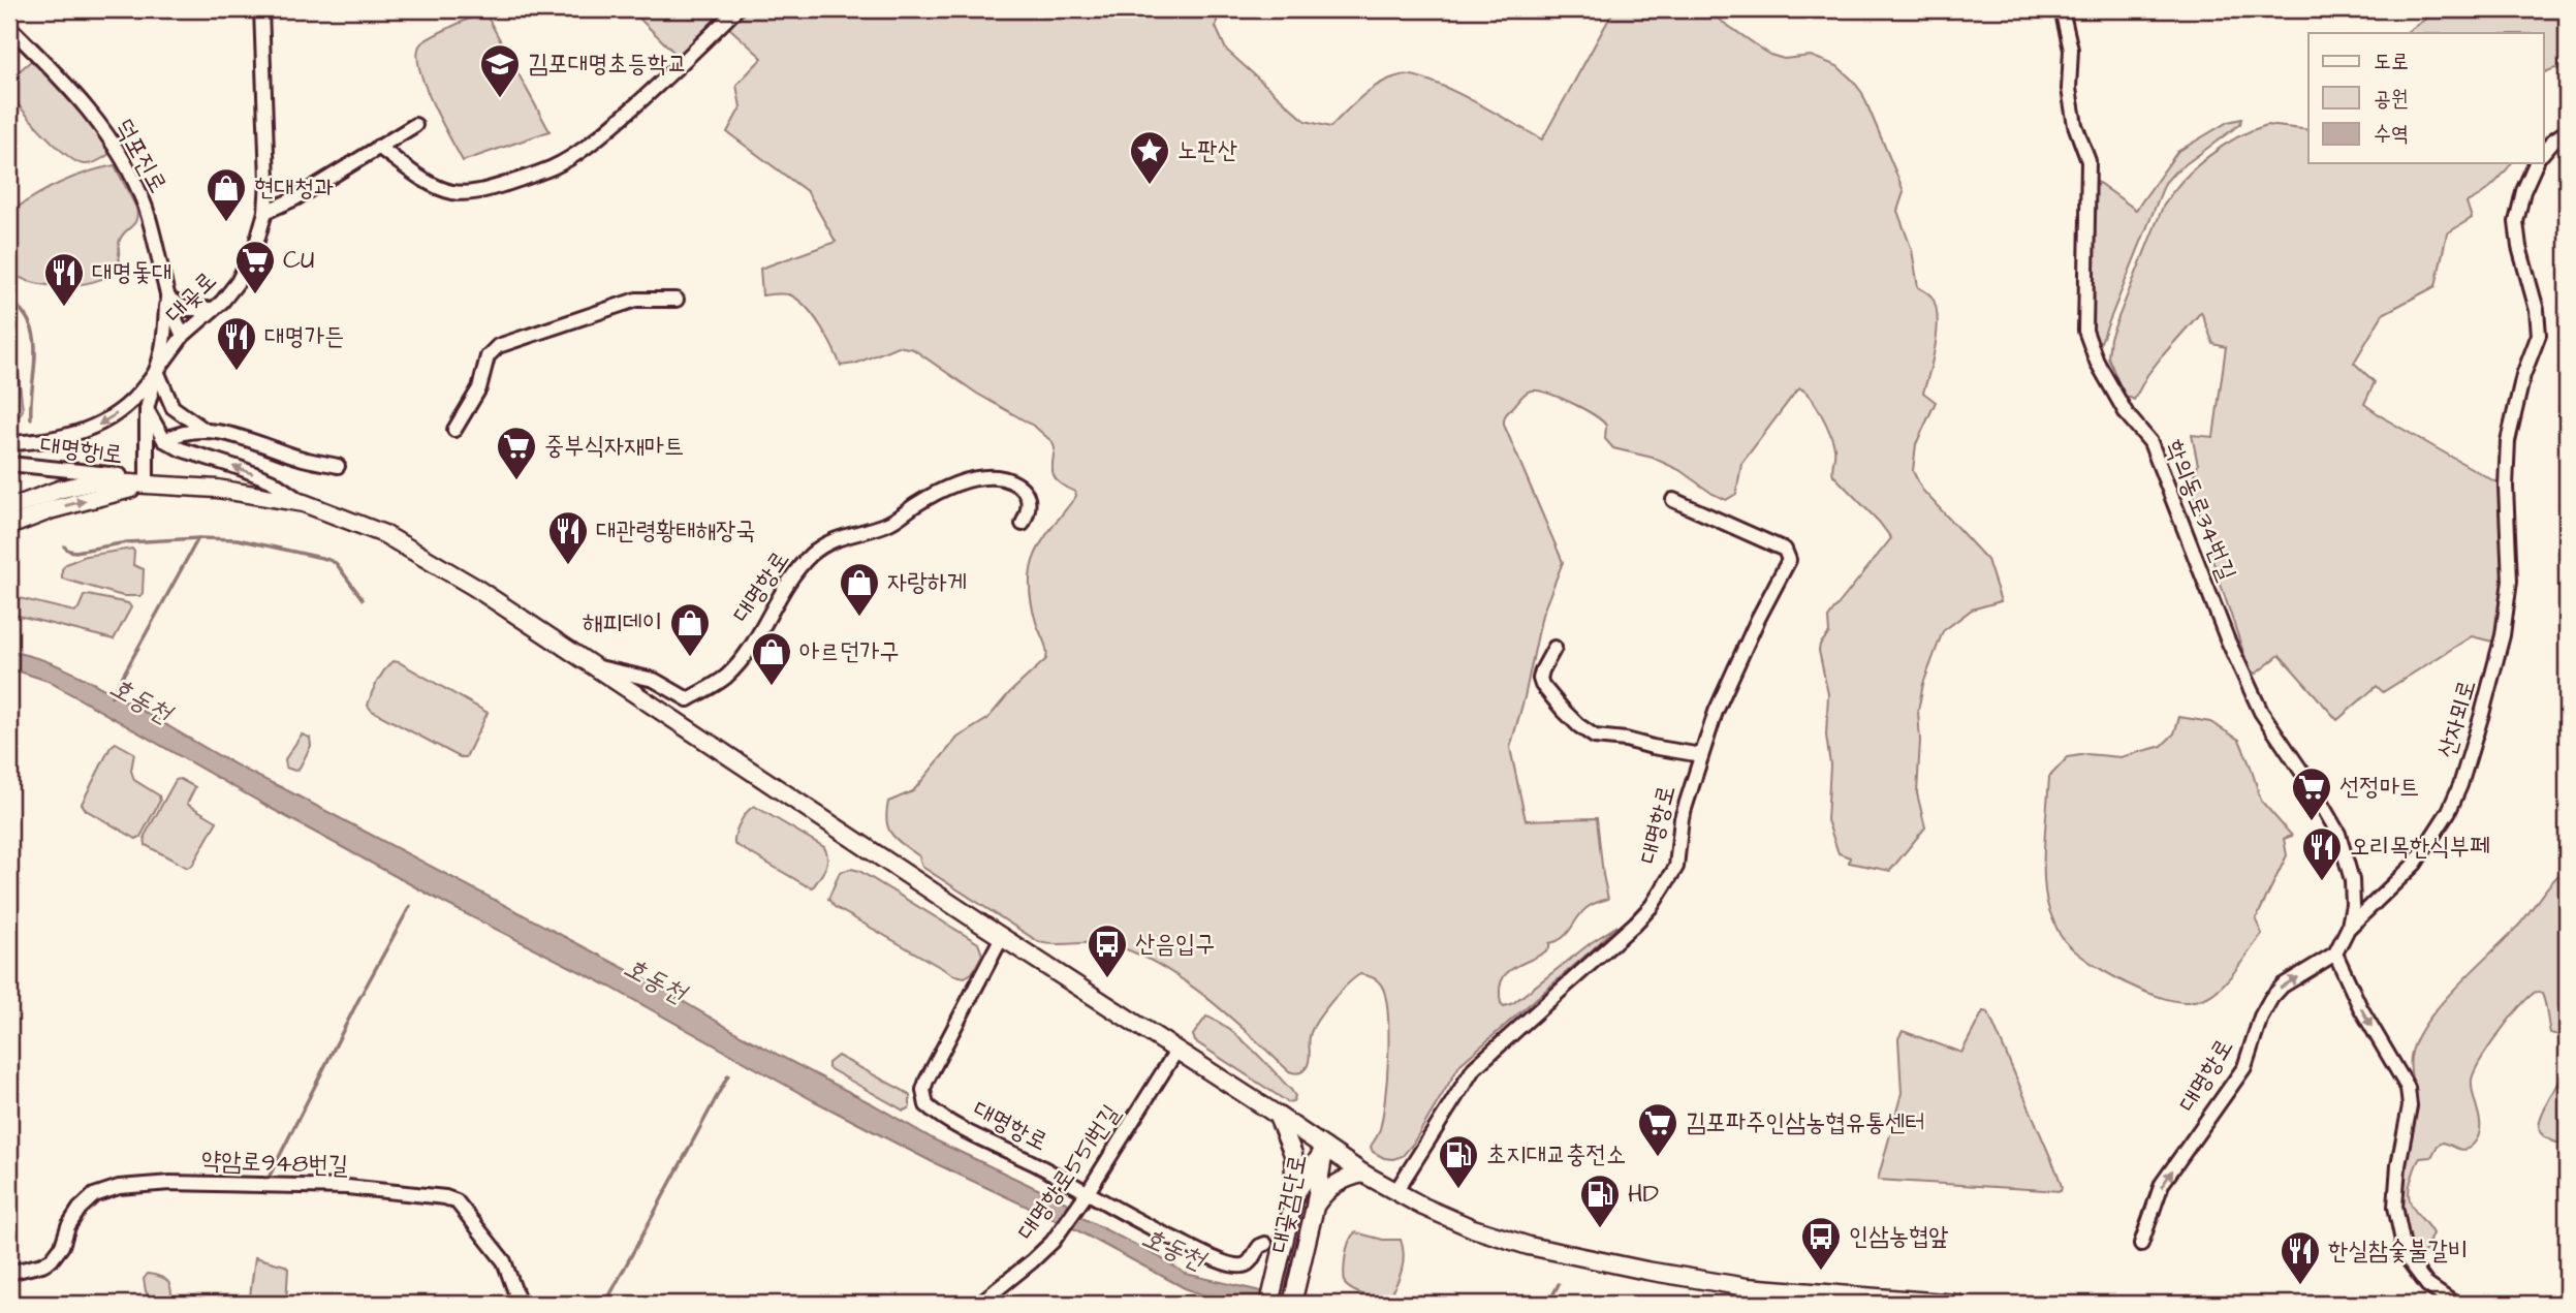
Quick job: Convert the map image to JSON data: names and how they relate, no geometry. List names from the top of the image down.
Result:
{
  "streets": {
    "main road": ["대명항로", "대곶검단로"],
    "street": [
      "덕포진로",
      "대곶로",
      "대명항1로",
      "학의동로34번길",
      "산자뫼로",
      "약암로948번길",
      "대명항로551번길"
    ]
  },
  "crossings": [
    ["덕포진로", "대곶로"],
    ["대곶로", "대명항1로"],
    ["대곶로", "대명항로"],
    ["대명항1로", "대명항로"],
    ["학의동로34번길", "산자뫼로"],
    ["대명항로", "산자뫼로"],
    ["대명항로", "대명항로551번길"],
    ["대명항로", "대곶검단로"]
  ],
  "water": ["호동천"],
  "places": {
    "school or university": ["김포대명초등학교"],
    "place": ["노판산"],
    "shop": [
      "현대청과",
      "자랑하게",
      "해피데이",
      "아르던가구"
    ],
    "supermarket": [
      "CU",
      "중부식자재마트",
      "선정마트",
      "김포파주인삼농협유통센터"
    ],
    "restaurant": [
      "대명돛대",
      "대명가든",
      "대관령황태해장국",
      "오리목한식부페",
      "한실참숯불갈비"
    ],
    "bus stop": ["산음입구", "인삼농협앞"],
    "fuel station": ["초지대교충전소", "HD"]
  },
  "legend": ["도로", "공원", "수역"]
}
